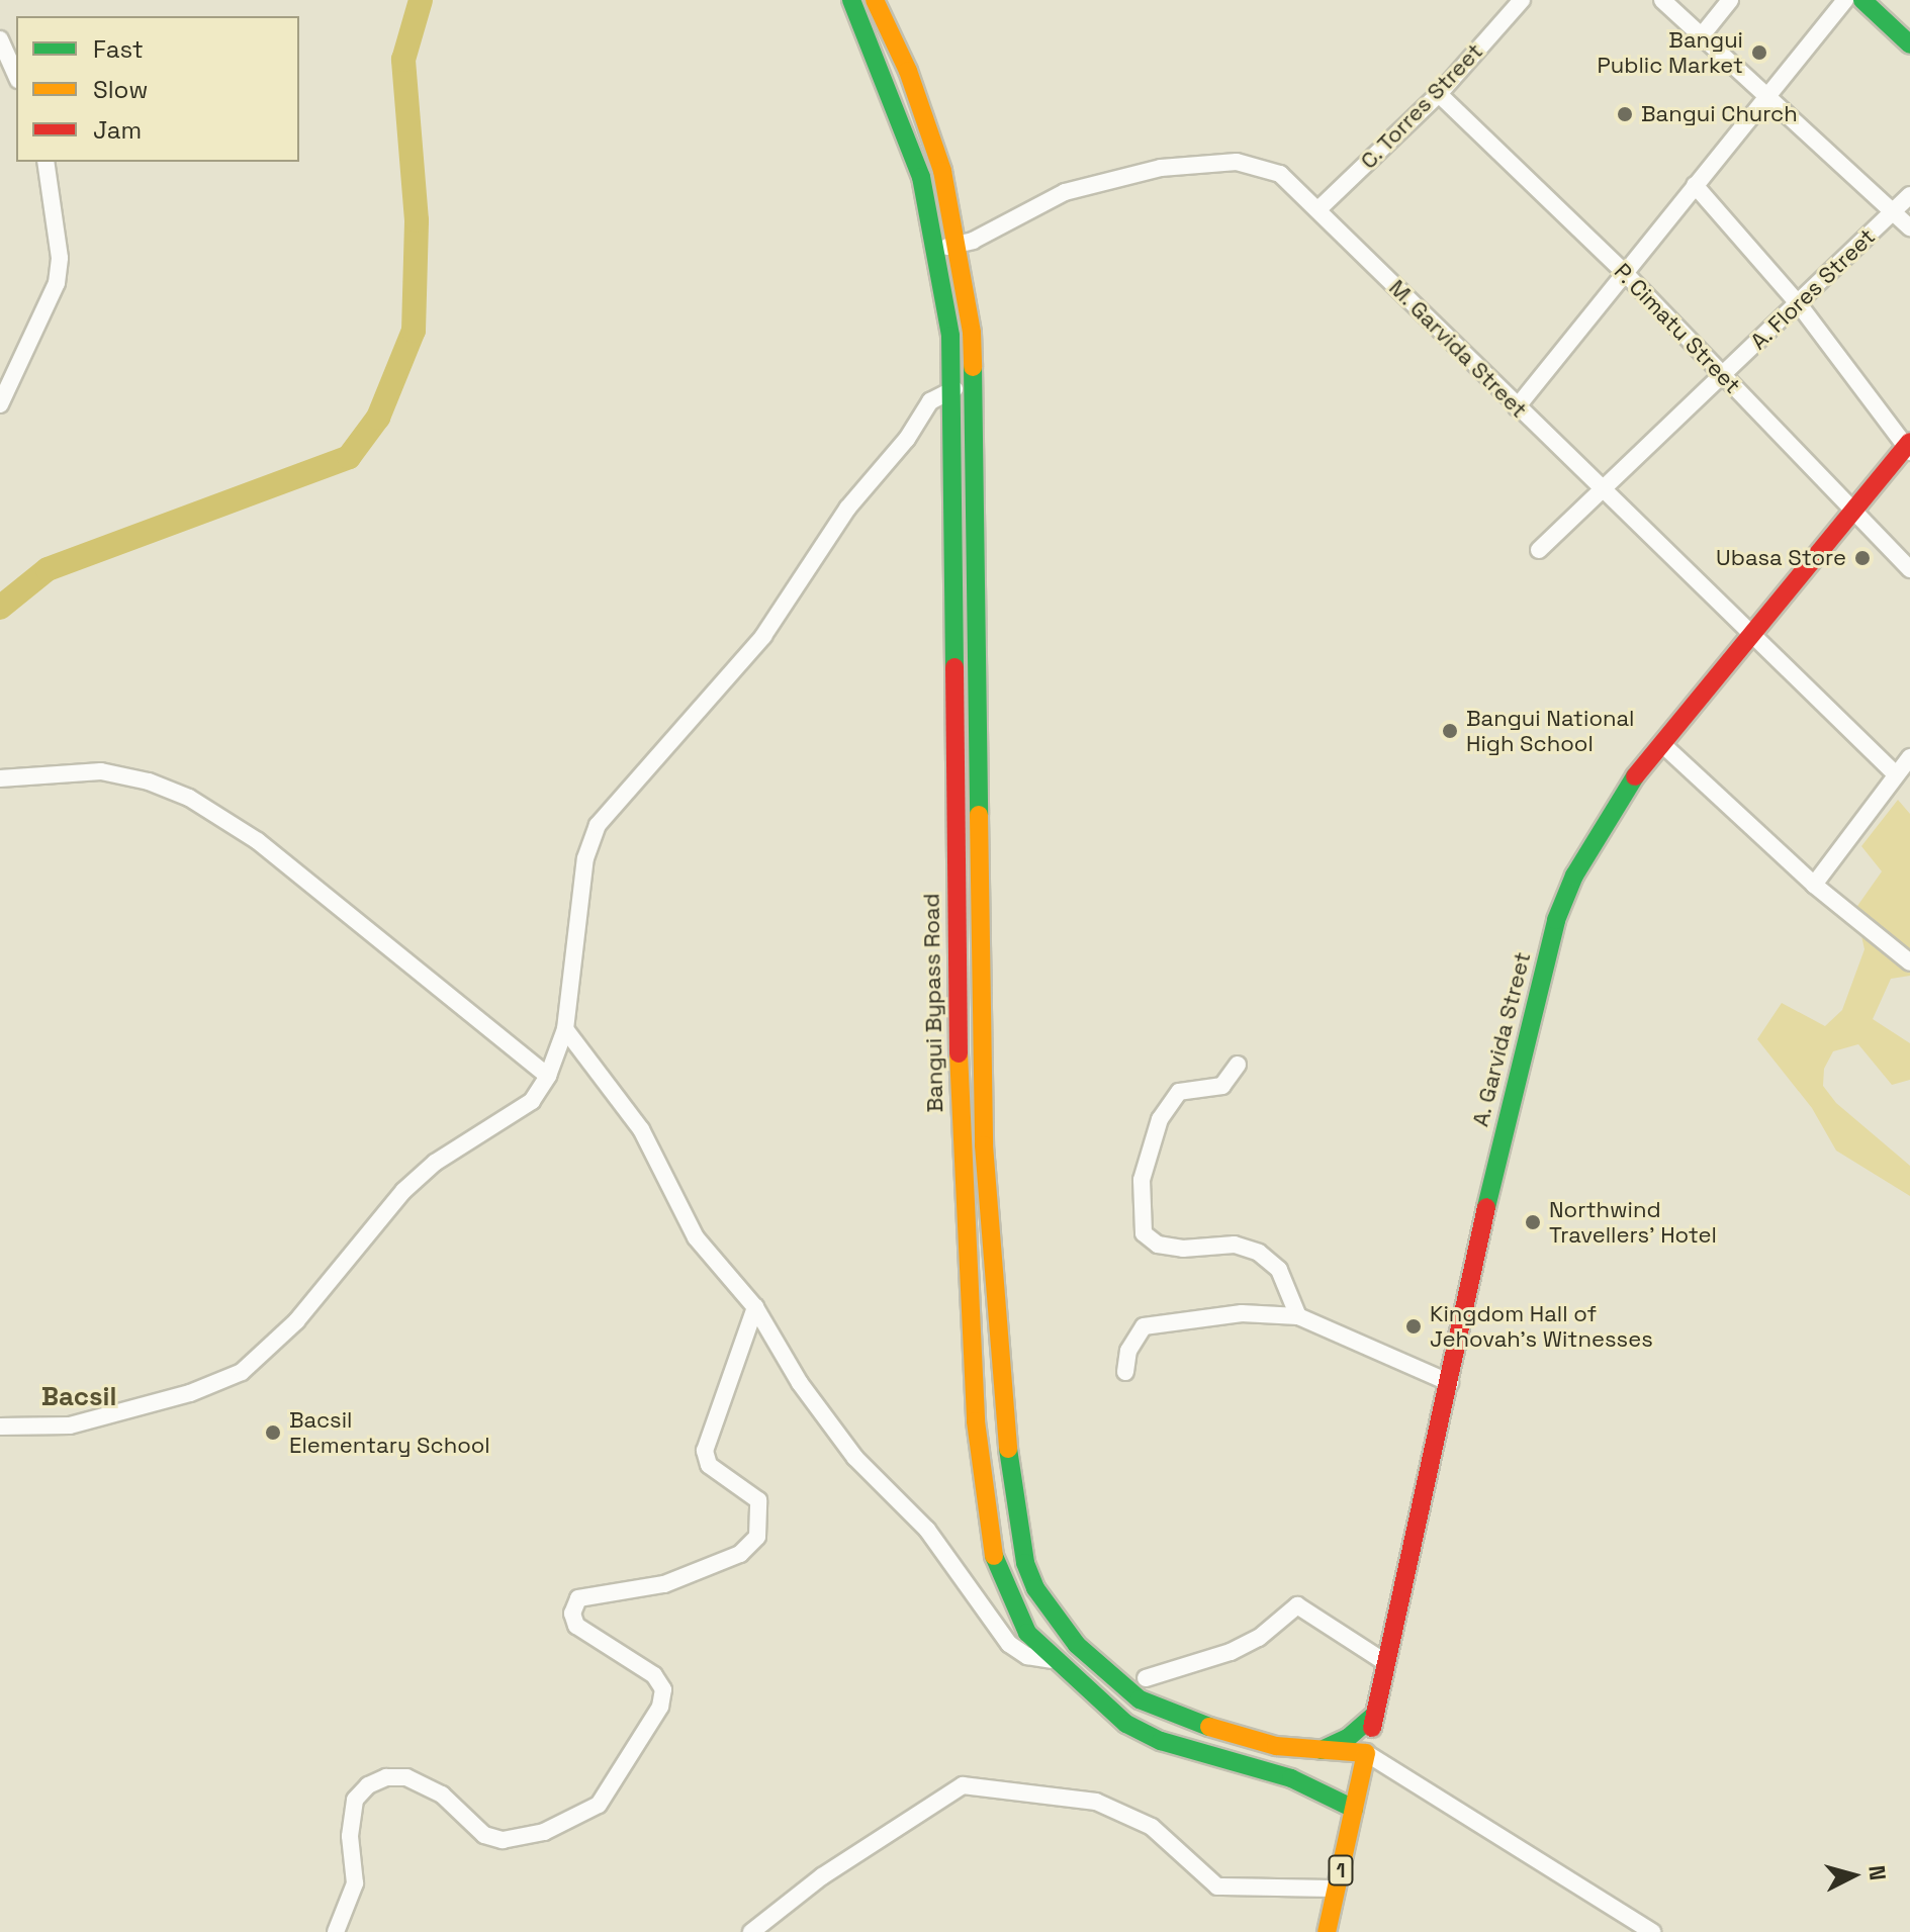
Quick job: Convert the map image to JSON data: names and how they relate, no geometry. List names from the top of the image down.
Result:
{
  "streets": {
    "main road": ["Bangui Bypass Road", "A. Garvida Street", "1"],
    "street": [
      "C. Torres Street",
      "A. Flores Street",
      "P. Cimatu Street",
      "M. Garvida Street"
    ]
  },
  "crossings": [
    ["C. Torres Street", "P. Cimatu Street"],
    ["C. Torres Street", "M. Garvida Street"],
    ["A. Flores Street", "P. Cimatu Street"],
    ["A. Flores Street", "M. Garvida Street"],
    ["P. Cimatu Street", "A. Garvida Street"],
    ["M. Garvida Street", "Bangui Bypass Road"],
    ["M. Garvida Street", "A. Garvida Street"],
    ["Bangui Bypass Road", "1"],
    ["A. Garvida Street", "1"]
  ],
  "districts": ["Bacsil"],
  "places": [
    "Bangui Public Market",
    "Bangui Church",
    "Ubasa Store",
    "Bangui National High School",
    "Northwind Travellers' Hotel",
    "Kingdom Hall of Jehovah's Witnesses",
    "Bacsil Elementary School"
  ],
  "legend": ["Fast", "Slow", "Jam"],
  "north": "right"
}
